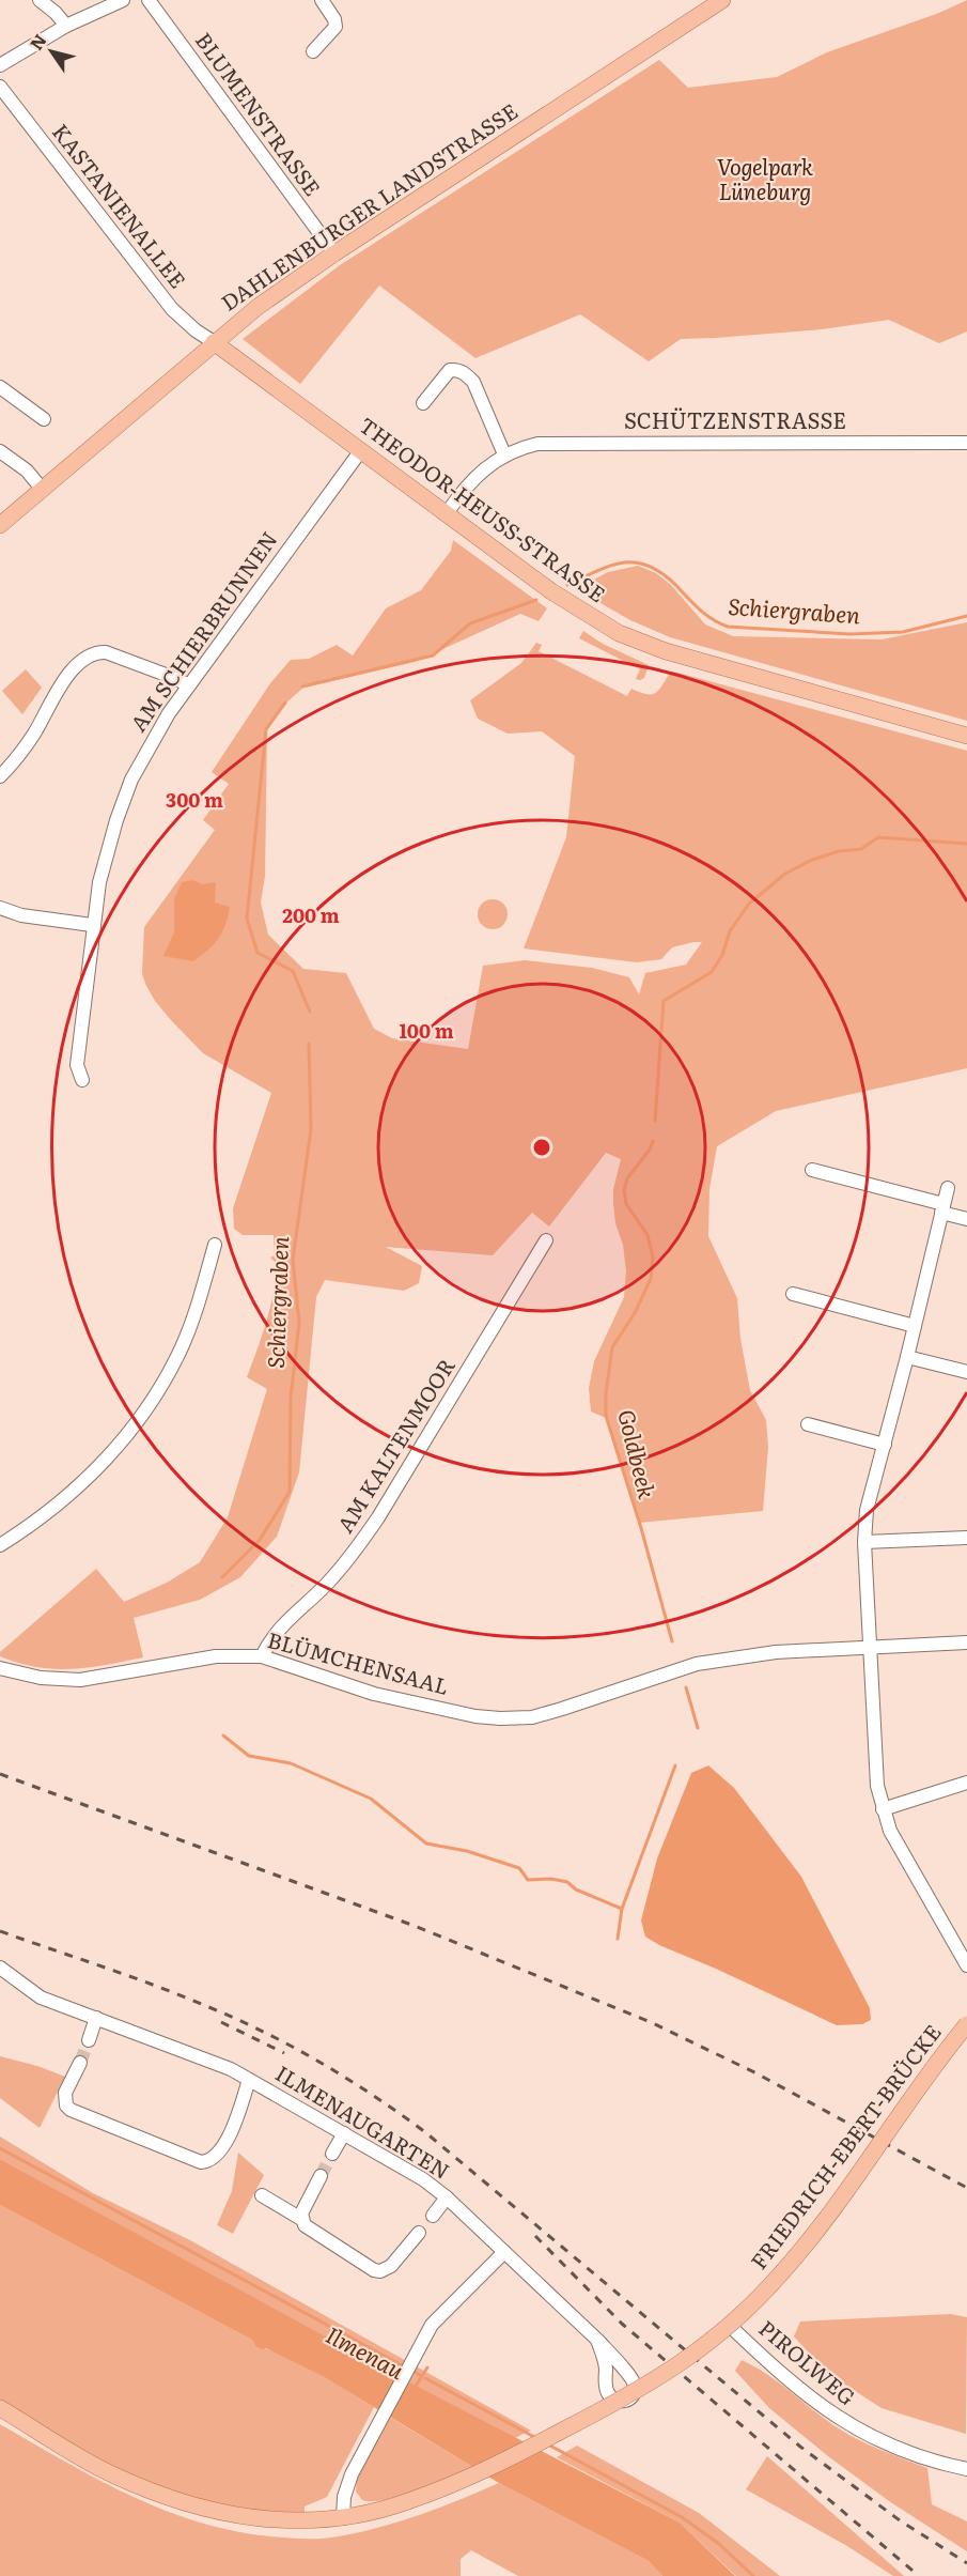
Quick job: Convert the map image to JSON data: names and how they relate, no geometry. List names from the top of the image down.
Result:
{
  "streets": {
    "main road": ["DAHLENBURGER LANDSTRASSE", "THEODOR-HEUSS-STRASSE", "FRIEDRICH-EBERT-BRÜCKE"],
    "street": [
      "BLUMENSTRASSE",
      "KASTANIENALLEE",
      "SCHÜTZENSTRASSE",
      "AM SCHIERBRUNNEN",
      "AM KALTENMOOR",
      "BLÜMCHENSAAL",
      "ILMENAUGARTEN",
      "PIROLWEG"
    ]
  },
  "crossings": [
    ["BLUMENSTRASSE", "DAHLENBURGER LANDSTRASSE"],
    ["KASTANIENALLEE", "DAHLENBURGER LANDSTRASSE"],
    ["KASTANIENALLEE", "THEODOR-HEUSS-STRASSE"],
    ["DAHLENBURGER LANDSTRASSE", "THEODOR-HEUSS-STRASSE"],
    ["SCHÜTZENSTRASSE", "THEODOR-HEUSS-STRASSE"],
    ["THEODOR-HEUSS-STRASSE", "AM SCHIERBRUNNEN"],
    ["AM KALTENMOOR", "BLÜMCHENSAAL"],
    ["FRIEDRICH-EBERT-BRÜCKE", "PIROLWEG"]
  ],
  "water": ["Schiergraben", "Goldbeek", "Ilmenau"],
  "parks": ["Vogelpark Lüneburg"],
  "north": "top left",
  "rings": ["300 m", "200 m", "100 m"]
}
